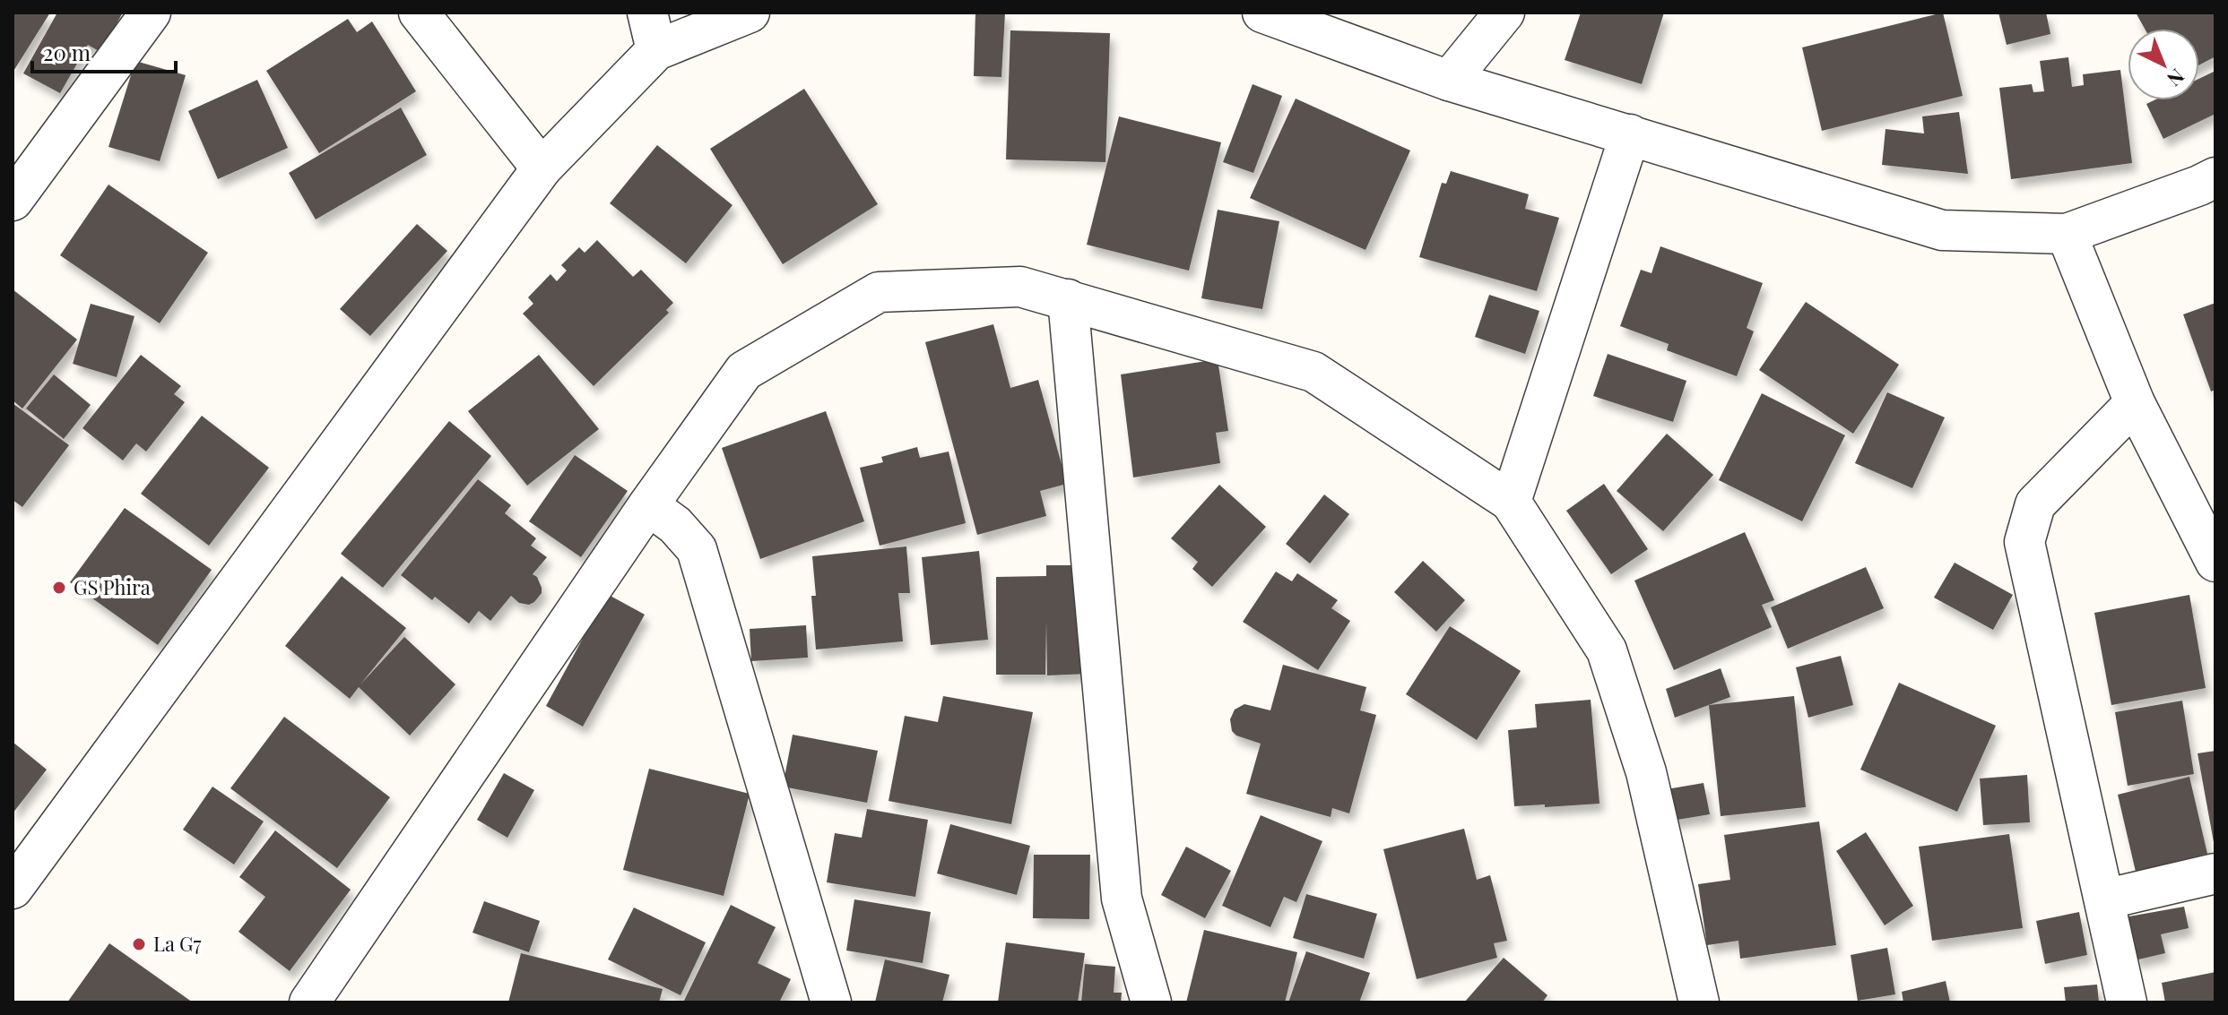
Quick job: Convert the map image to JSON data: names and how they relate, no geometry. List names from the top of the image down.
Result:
{
  "places": ["GS Phira", "La G7"],
  "scale_bar": "20 m",
  "north": "bottom right"
}
